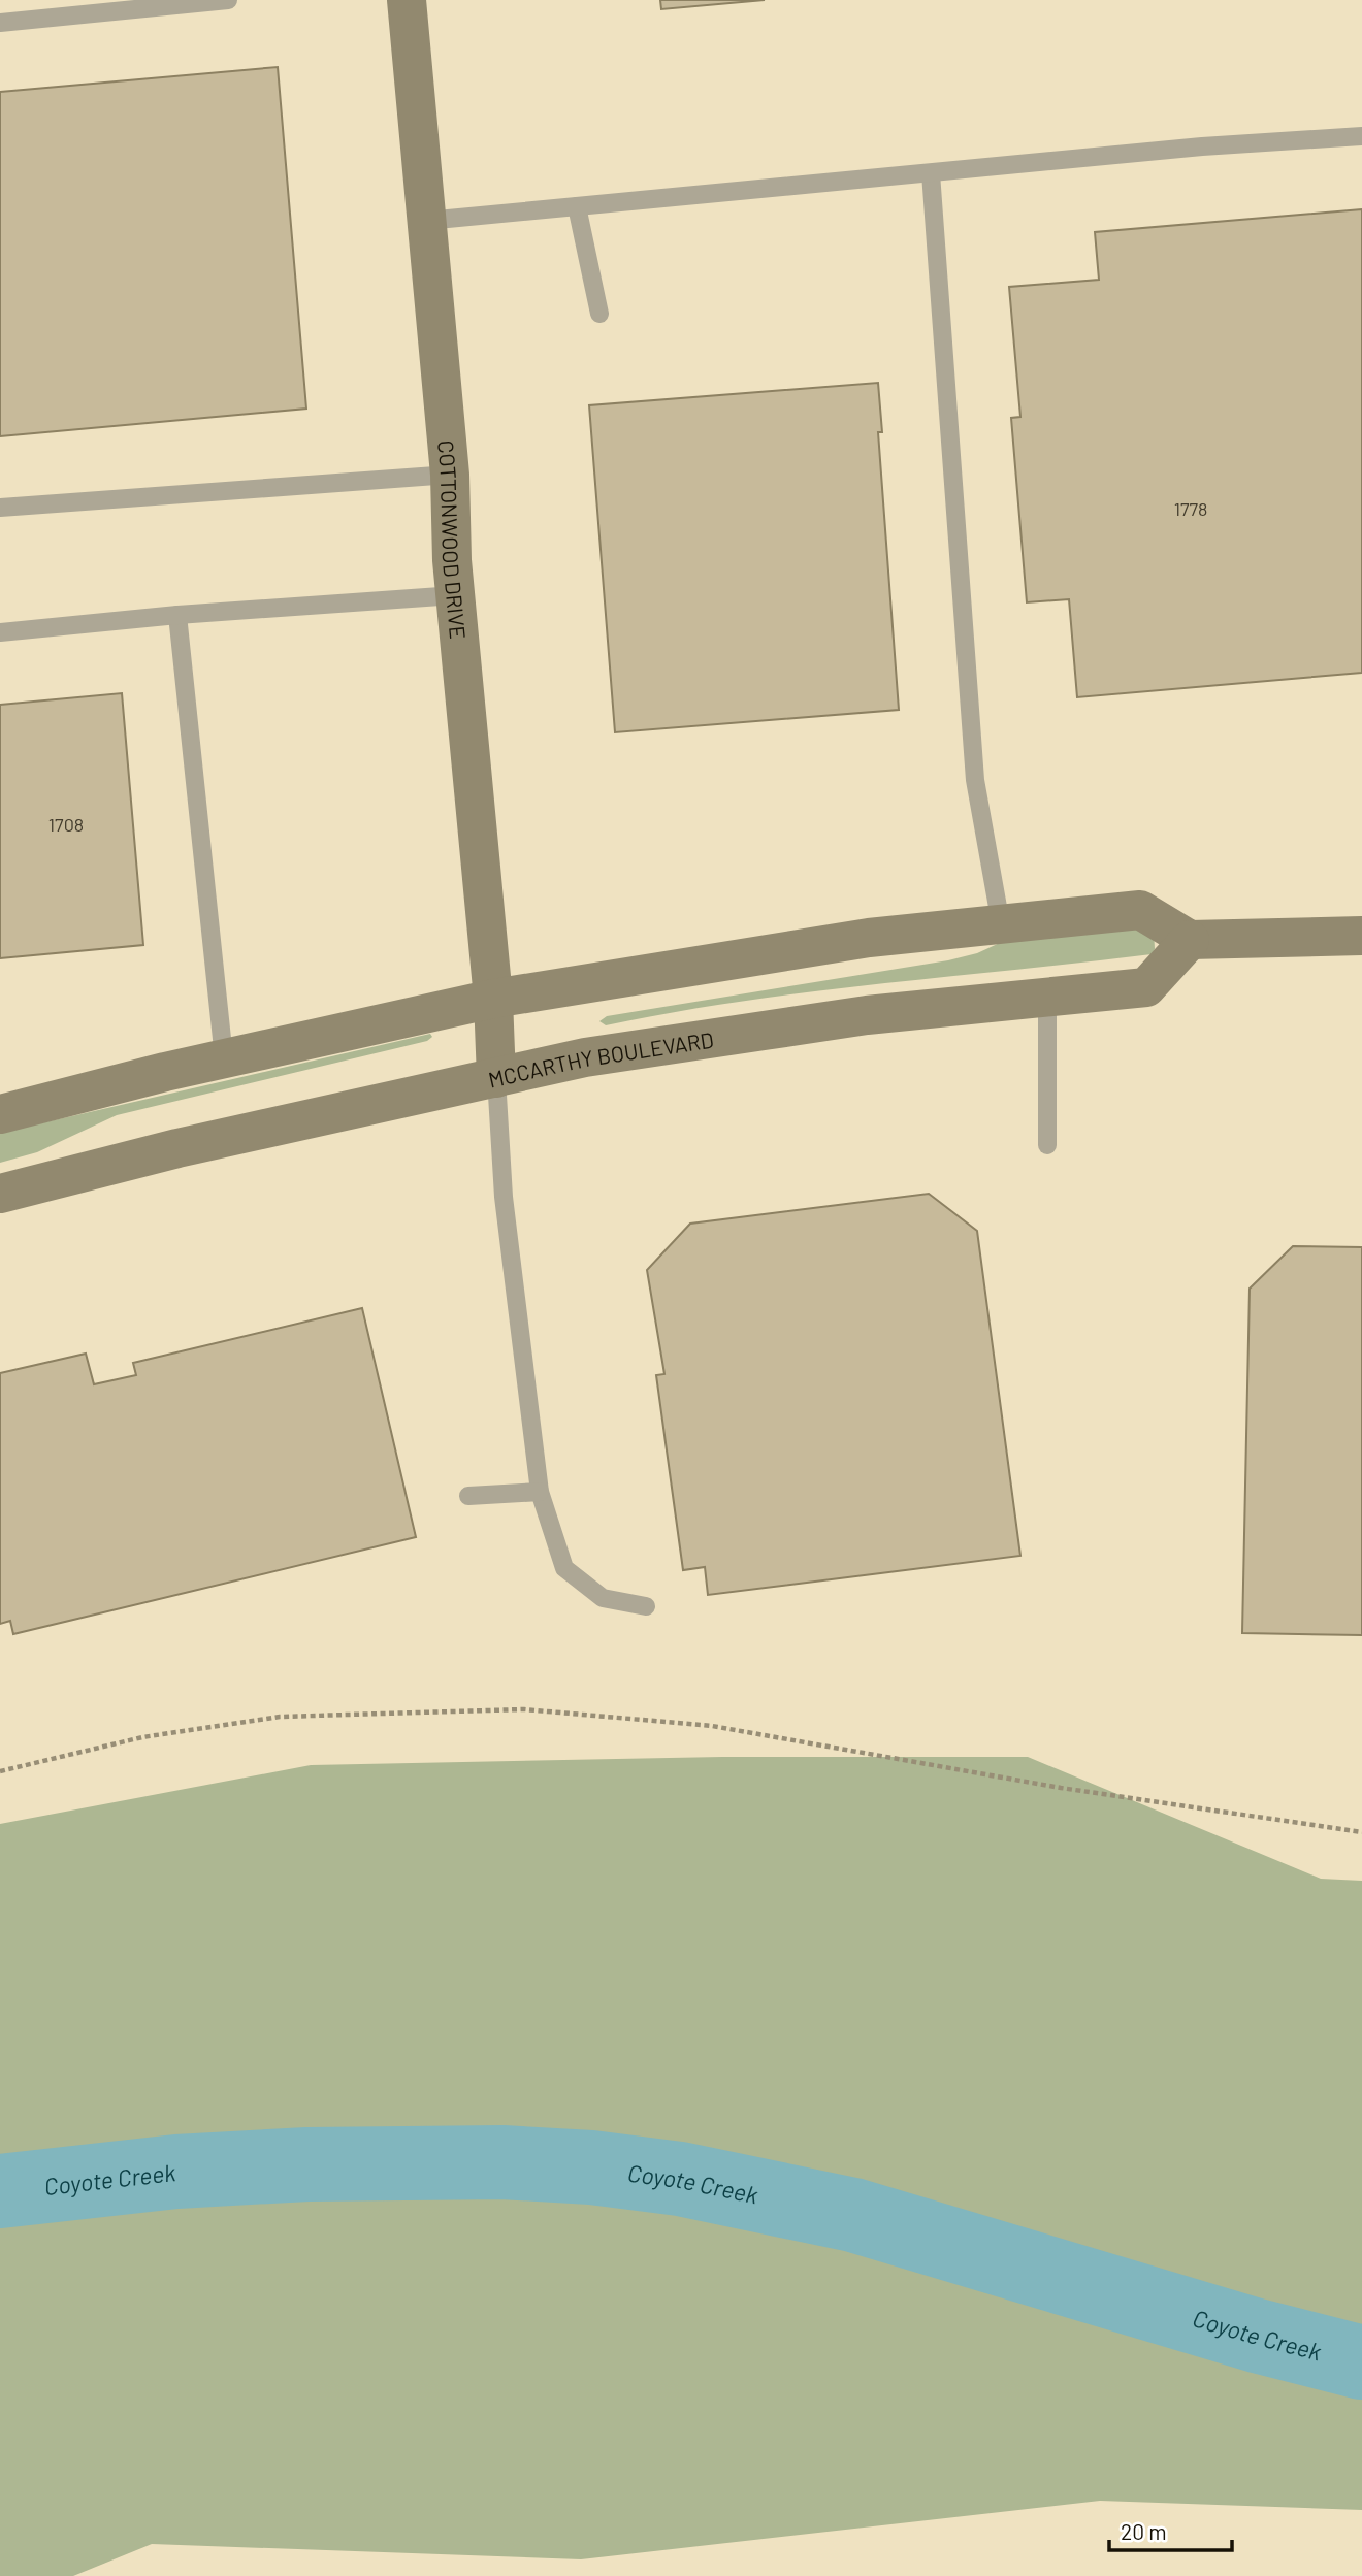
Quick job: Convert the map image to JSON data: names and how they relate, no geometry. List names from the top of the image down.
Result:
{
  "streets": {
    "main road": ["COTTONWOOD DRIVE", "MCCARTHY BOULEVARD"]
  },
  "crossings": [
    ["COTTONWOOD DRIVE", "MCCARTHY BOULEVARD"]
  ],
  "water": ["Coyote Creek"],
  "house_numbers": ["1778", "1708"],
  "scale_bar": "20 m"
}
